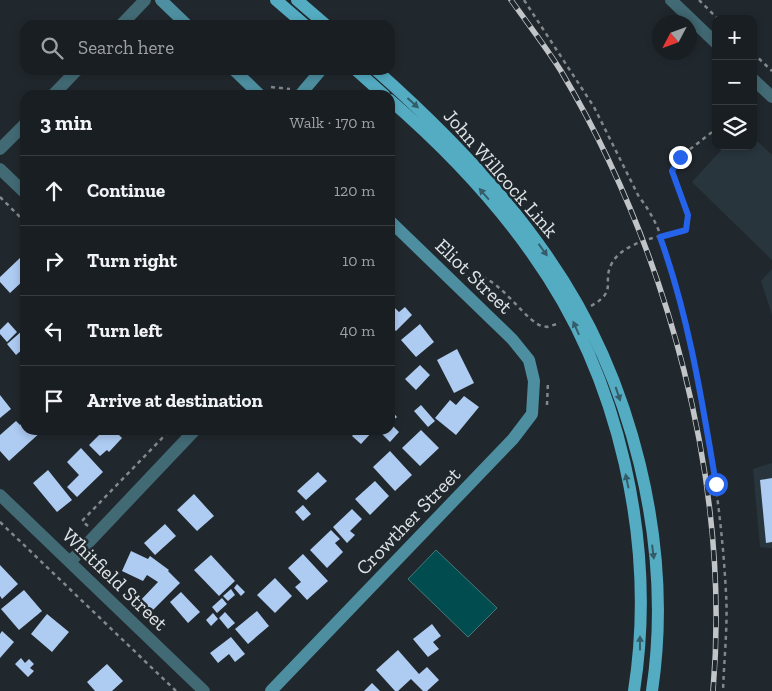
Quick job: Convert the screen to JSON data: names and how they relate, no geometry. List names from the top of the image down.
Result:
{
  "streets": {
    "main road": ["John Willcock Link"],
    "street": ["Eliot Street", "Crowther Street", "Whitfield Street"]
  },
  "crossings": [
    ["Eliot Street", "Crowther Street"]
  ],
  "north": "bottom left",
  "page": {
    "map_buttons": ["+", "−"],
    "search": "Search here",
    "heading": ["3 min", "Walk · 170 m"],
    "list": [
      ["Continue", "120 m"],
      ["Turn right", "10 m"],
      ["Turn left", "40 m"],
      "Arrive at destination"
    ]
  }
}
